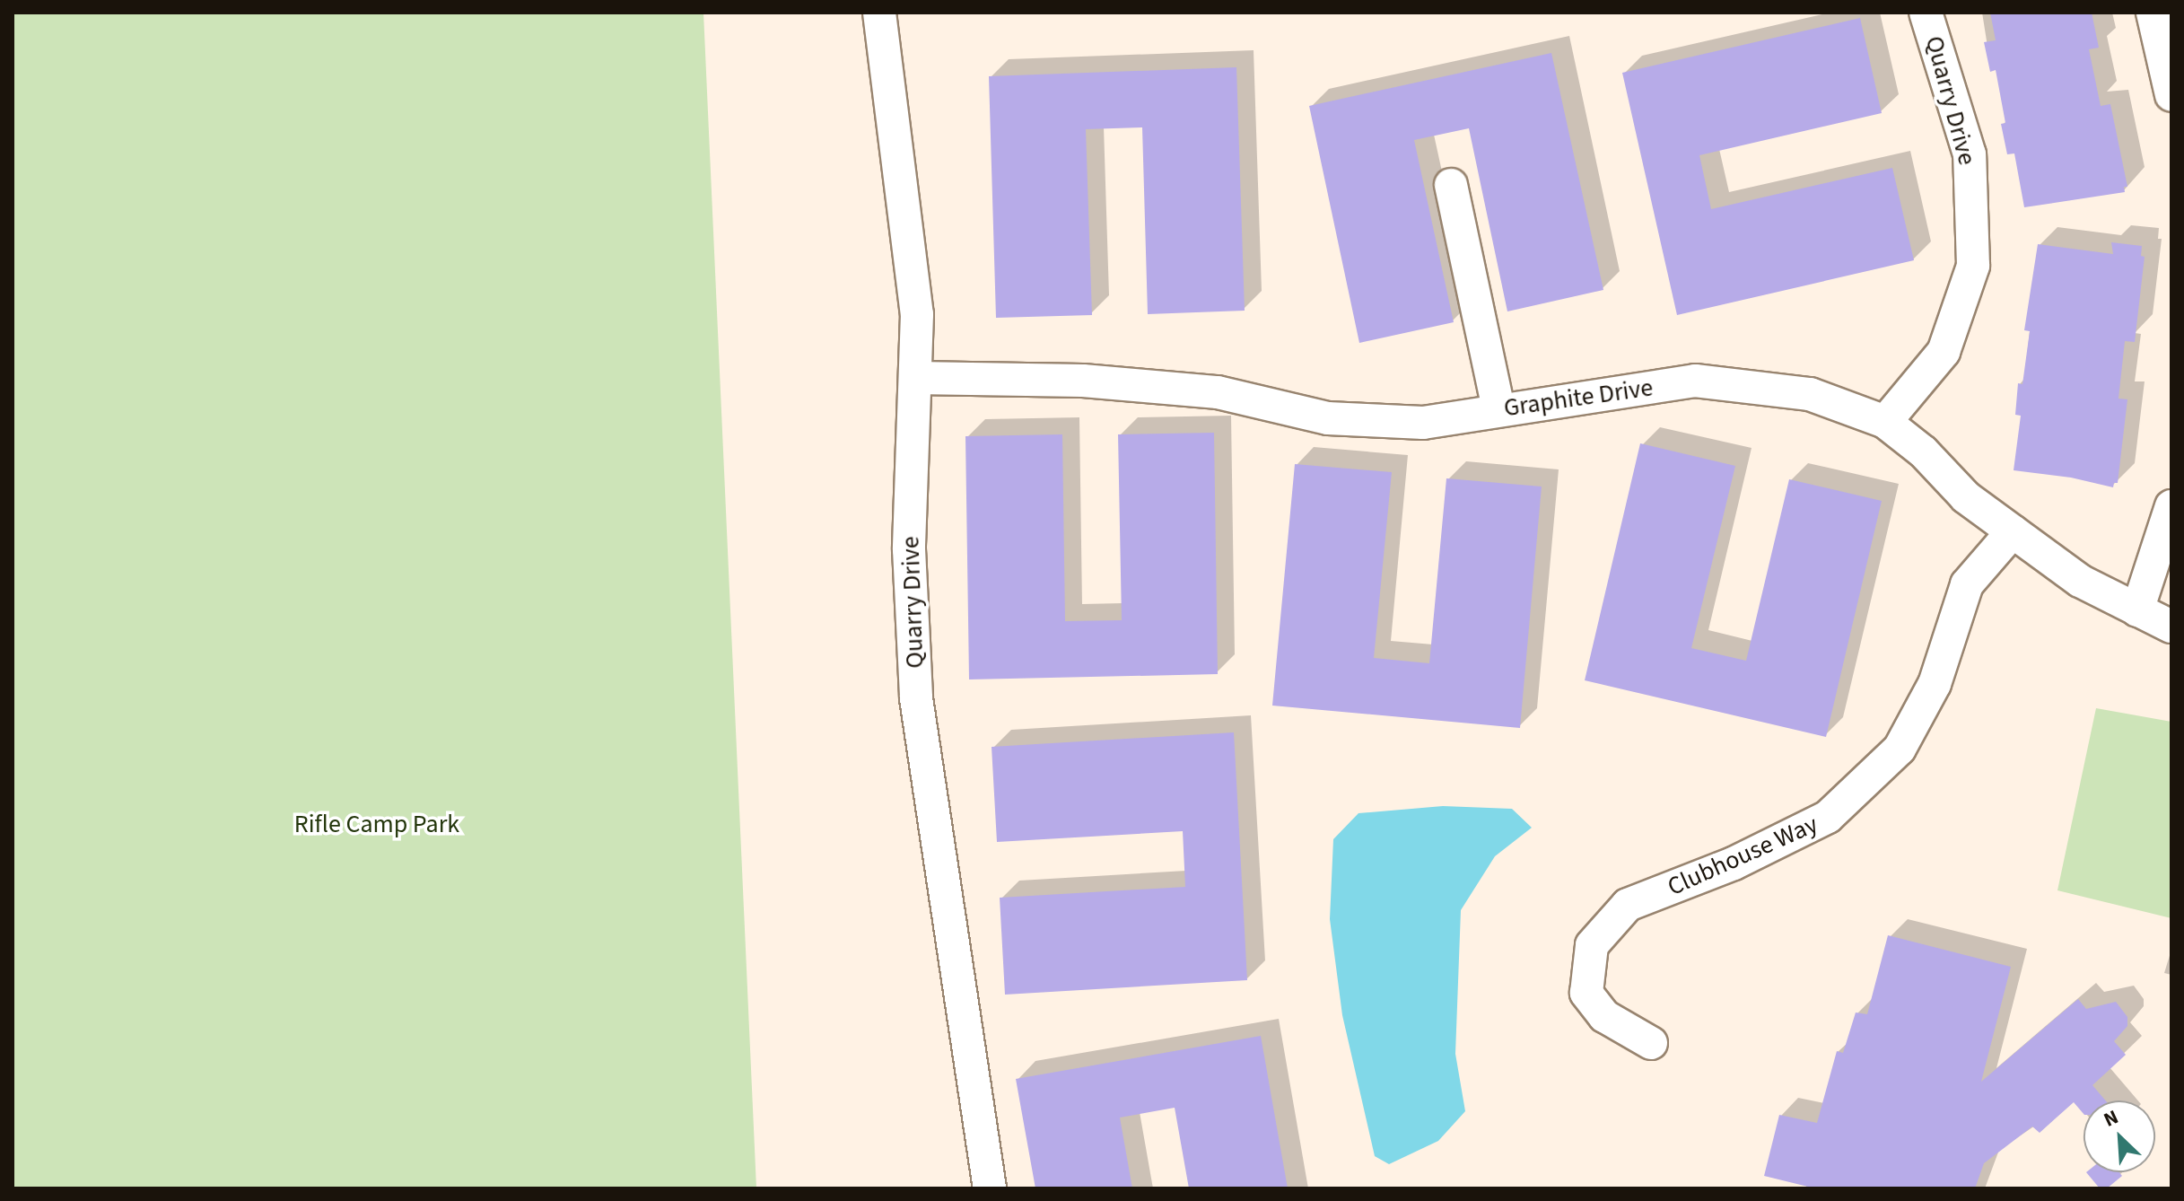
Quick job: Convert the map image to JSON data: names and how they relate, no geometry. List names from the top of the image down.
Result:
{
  "streets": {
    "street": ["Quarry Drive", "Graphite Drive", "Clubhouse Way"]
  },
  "crossings": [
    ["Quarry Drive", "Graphite Drive"],
    ["Graphite Drive", "Clubhouse Way"]
  ],
  "parks": ["Rifle Camp Park"],
  "north": "top left"
}
